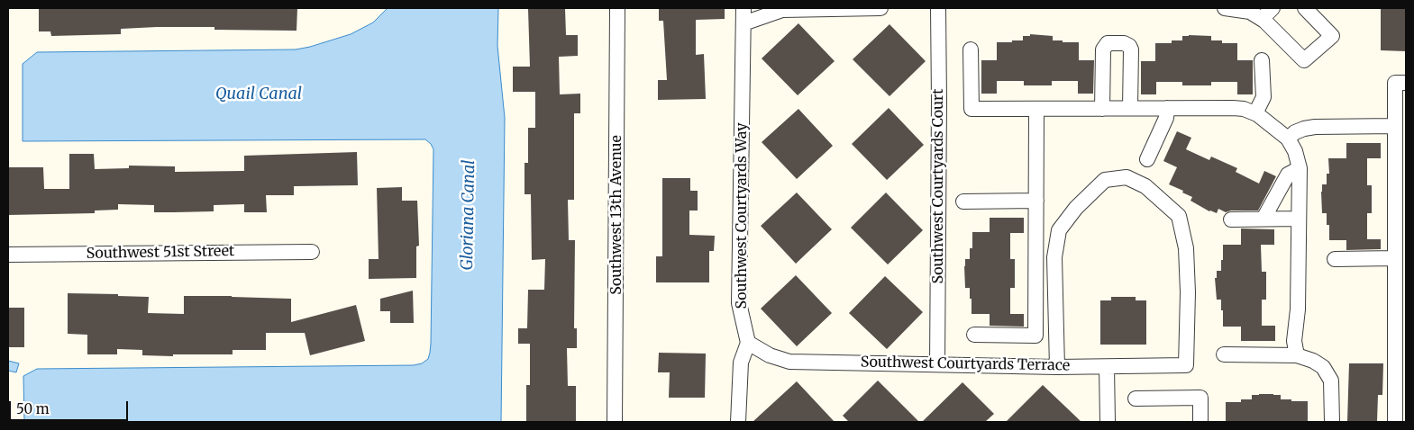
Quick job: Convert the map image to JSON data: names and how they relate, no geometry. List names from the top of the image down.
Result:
{
  "streets": {
    "street": [
      "Southwest Courtyards Court",
      "Southwest 13th Avenue",
      "Southwest Courtyards Way",
      "Southwest 51st Street",
      "Southwest Courtyards Terrace"
    ]
  },
  "crossings": [
    ["Southwest Courtyards Court", "Southwest Courtyards Terrace"],
    ["Southwest Courtyards Way", "Southwest Courtyards Terrace"]
  ],
  "water": ["Quail Canal", "Gloriana Canal"],
  "scale_bar": "50 m"
}
